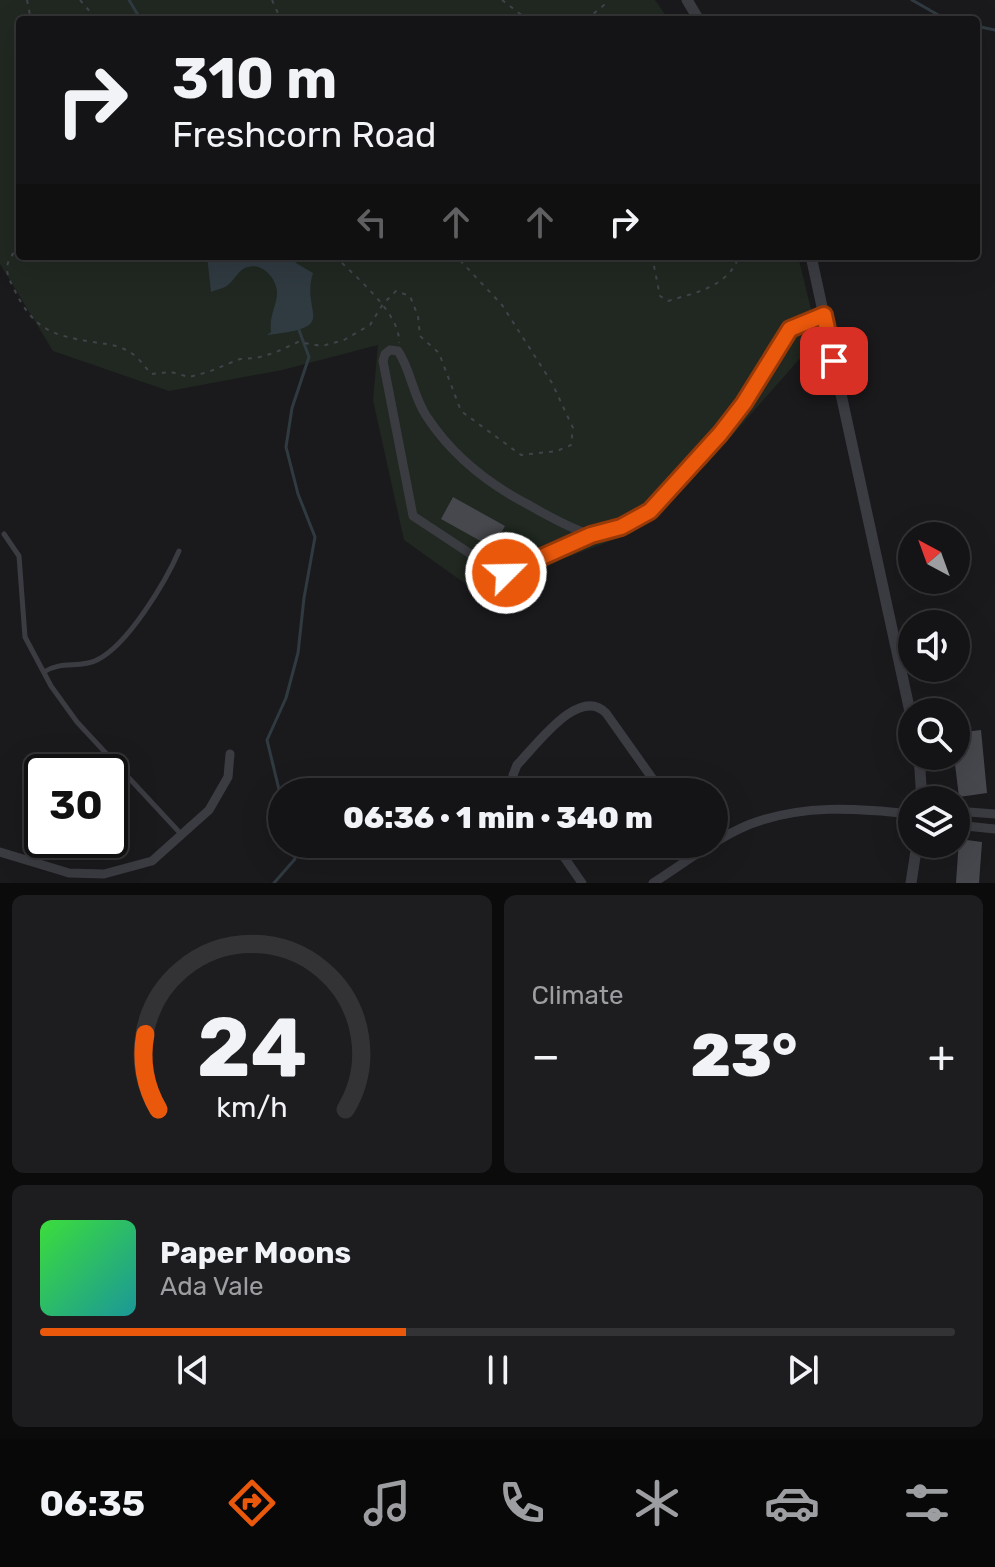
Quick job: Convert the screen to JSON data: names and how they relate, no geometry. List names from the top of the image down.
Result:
{
  "north": "top left",
  "page": {
    "turn": ["310 m", "Freshcorn Road"],
    "limit": "30",
    "trip": "06:36 · 1 min · 340 m",
    "tile": "Climate",
    "heat": ["−", "23°", "+"],
    "song": ["Paper Moons", "Ada Vale"],
    "tabs": "06:35",
    "gauge": ["24", "km/h"]
  }
}
